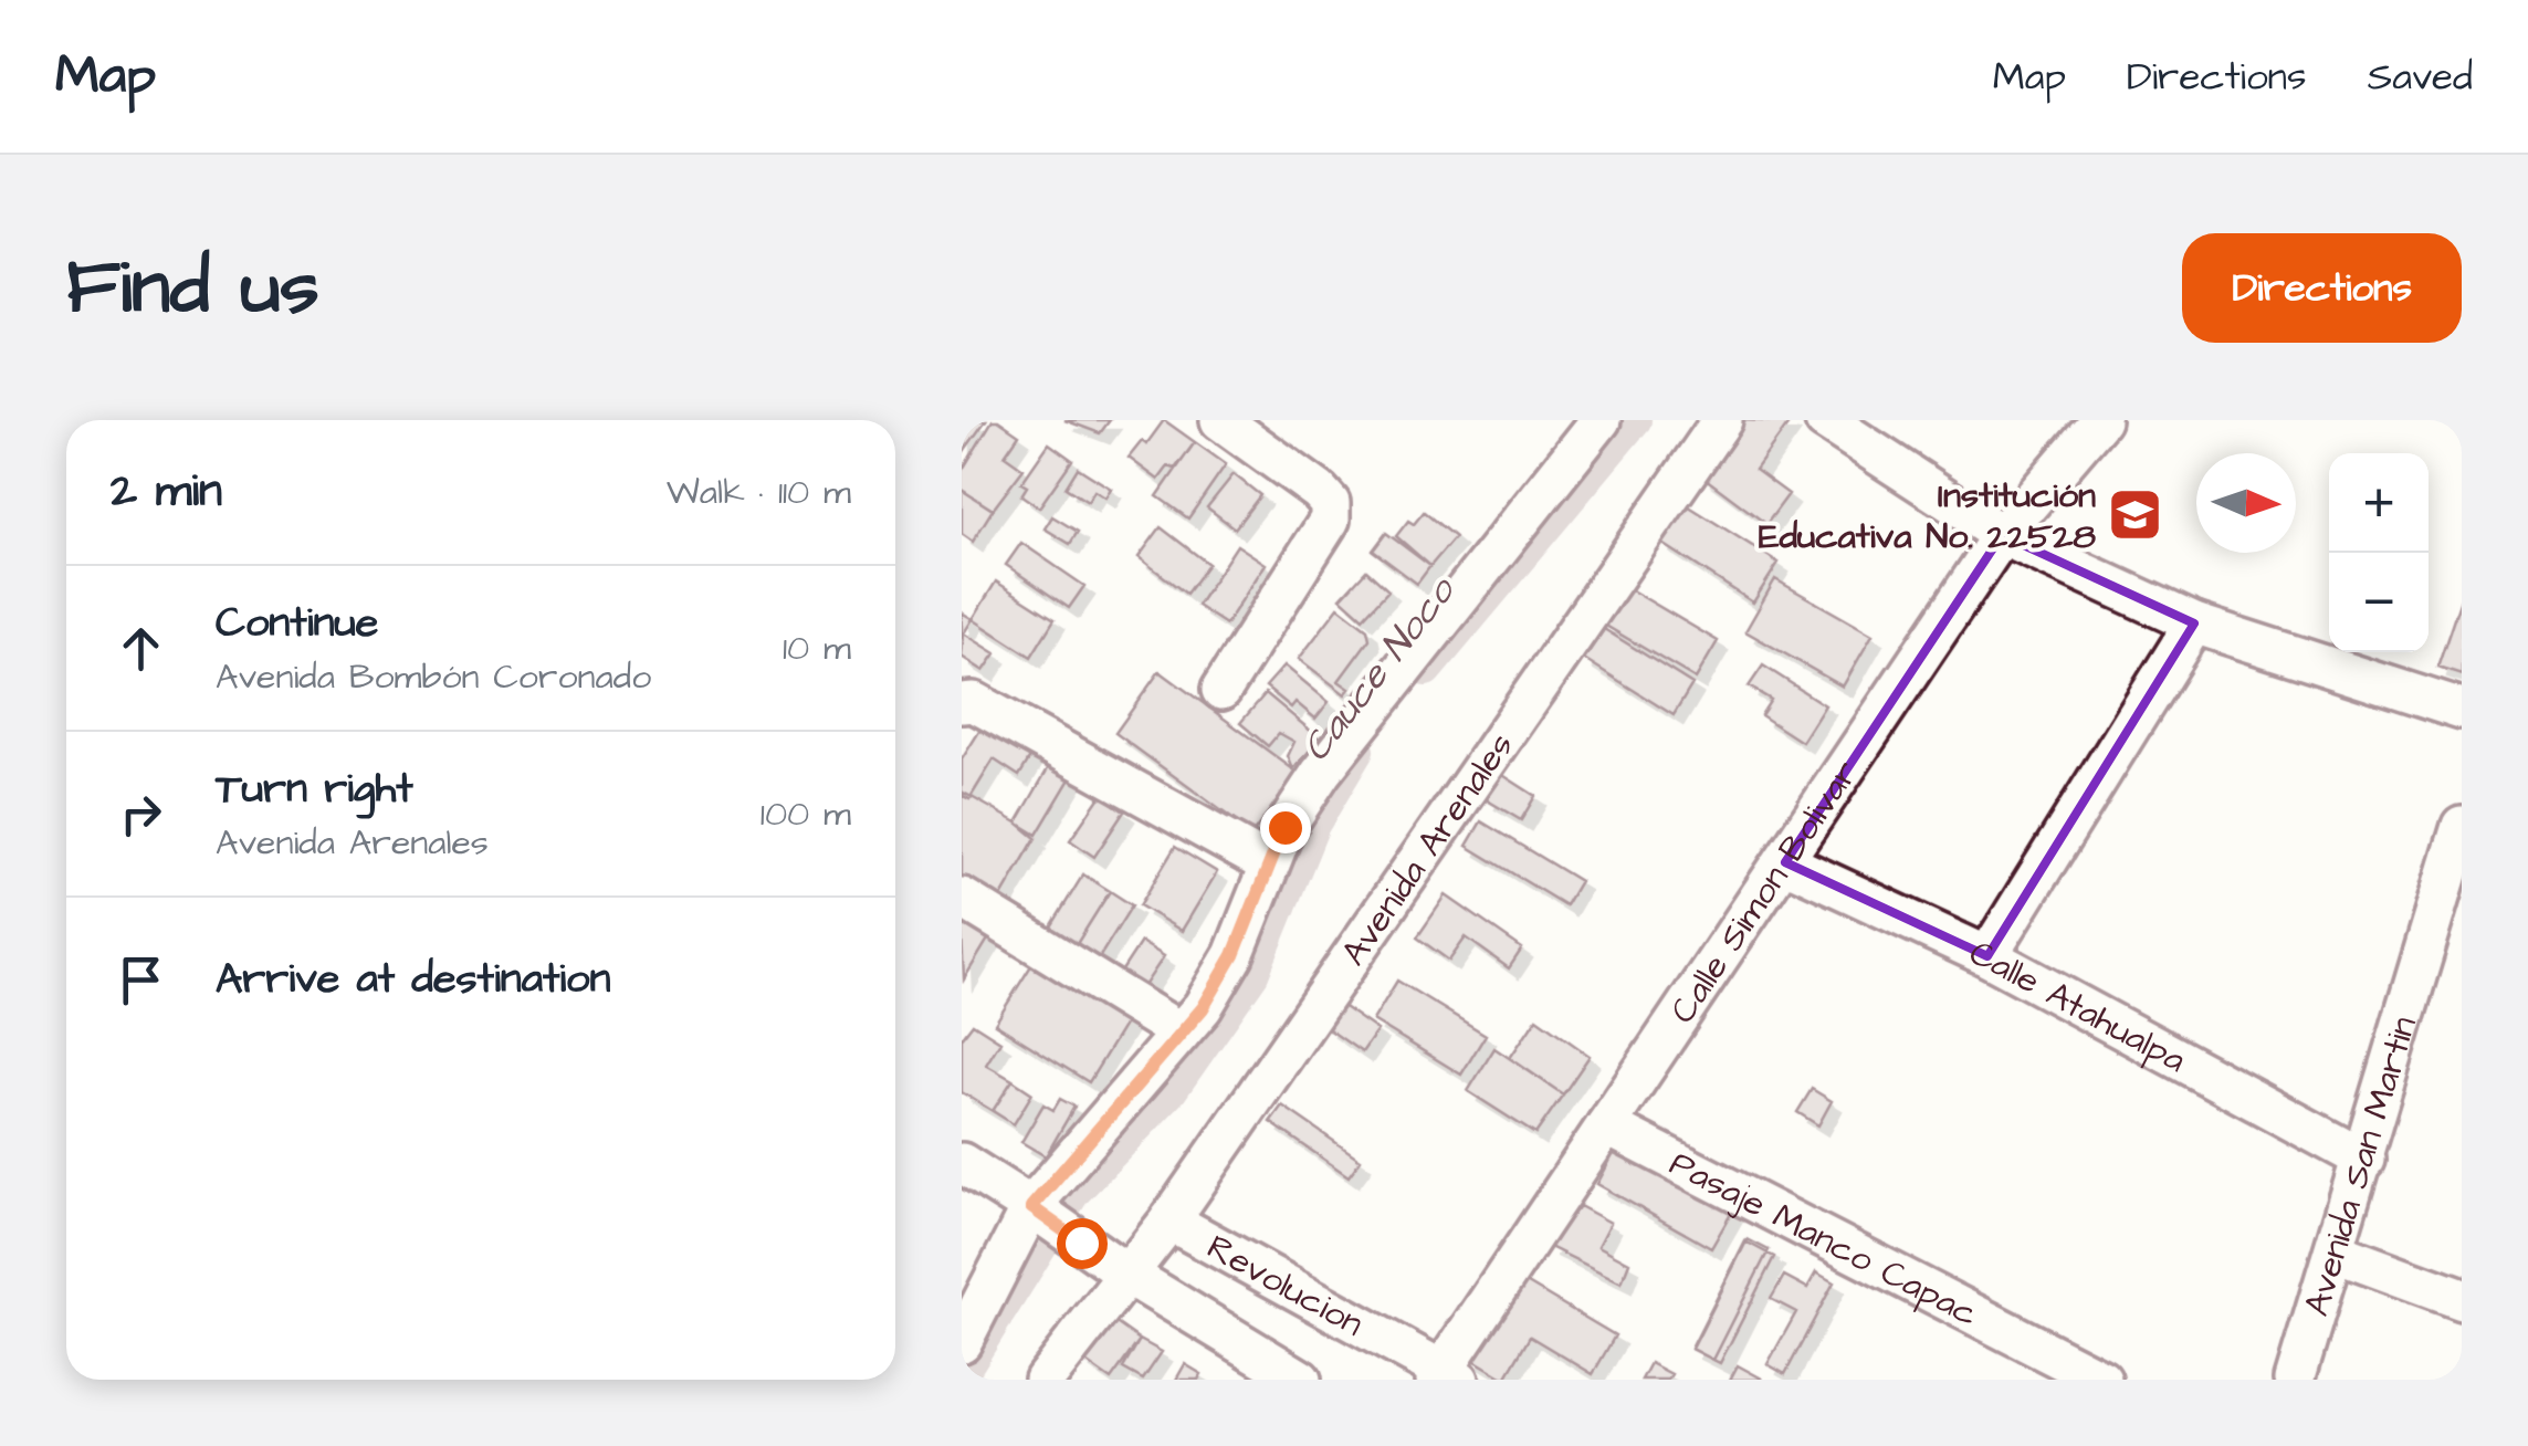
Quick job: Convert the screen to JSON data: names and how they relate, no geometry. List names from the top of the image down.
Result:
{
  "streets": {
    "street": [
      "Avenida Arenales",
      "Calle Simon Bolivar",
      "Calle Atahualpa",
      "Avenida San Martin",
      "Pasaje Manco Capac",
      "Revolucion"
    ]
  },
  "crossings": [
    ["Avenida Arenales", "Revolucion"],
    ["Calle Simon Bolivar", "Calle Atahualpa"],
    ["Calle Simon Bolivar", "Pasaje Manco Capac"],
    ["Calle Simon Bolivar", "Revolucion"],
    ["Calle Atahualpa", "Avenida San Martin"]
  ],
  "water": ["Cauce Noco"],
  "places": {
    "school or university": ["Institución Educativa No. 22528"]
  },
  "north": "right",
  "page": {
    "header": "Map",
    "nav": ["Map", "Directions", "Saved"],
    "buttons": "Directions",
    "title": "Find us",
    "heading": ["2 min", "Walk · 110 m"],
    "map_buttons": ["+", "−"],
    "list": [
      ["Continue", "Avenida Bombón Coronado", "10 m"],
      ["Turn right", "Avenida Arenales", "100 m"],
      "Arrive at destination"
    ]
  }
}
